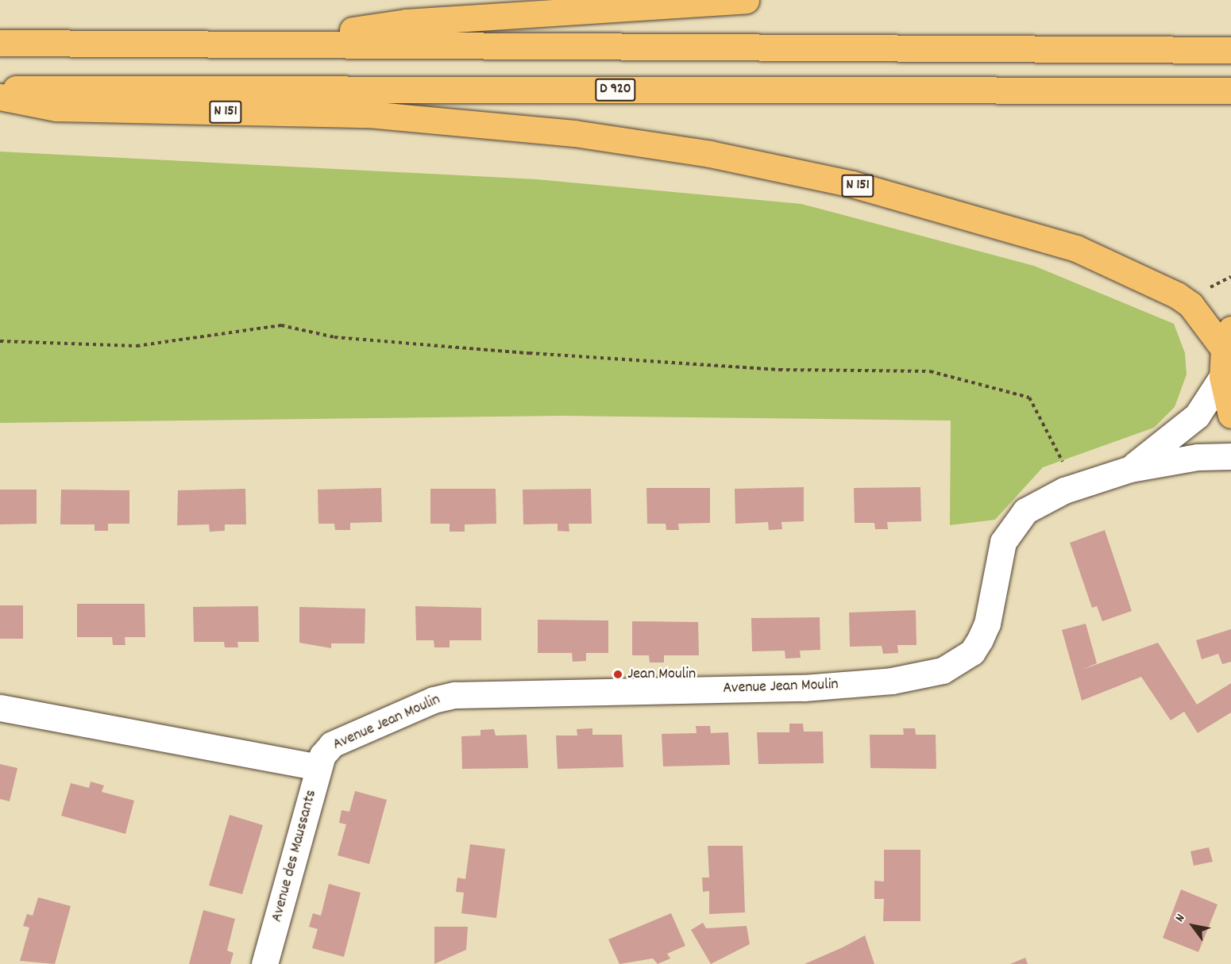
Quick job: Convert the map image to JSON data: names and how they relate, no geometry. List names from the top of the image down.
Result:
{
  "streets": {
    "main road": ["D 920", "N 151"],
    "street": ["Avenue Jean Moulin", "Avenue des Maussants"]
  },
  "crossings": [
    ["Avenue Jean Moulin", "Avenue des Maussants"]
  ],
  "places": ["Jean Moulin"],
  "north": "top left"
}
